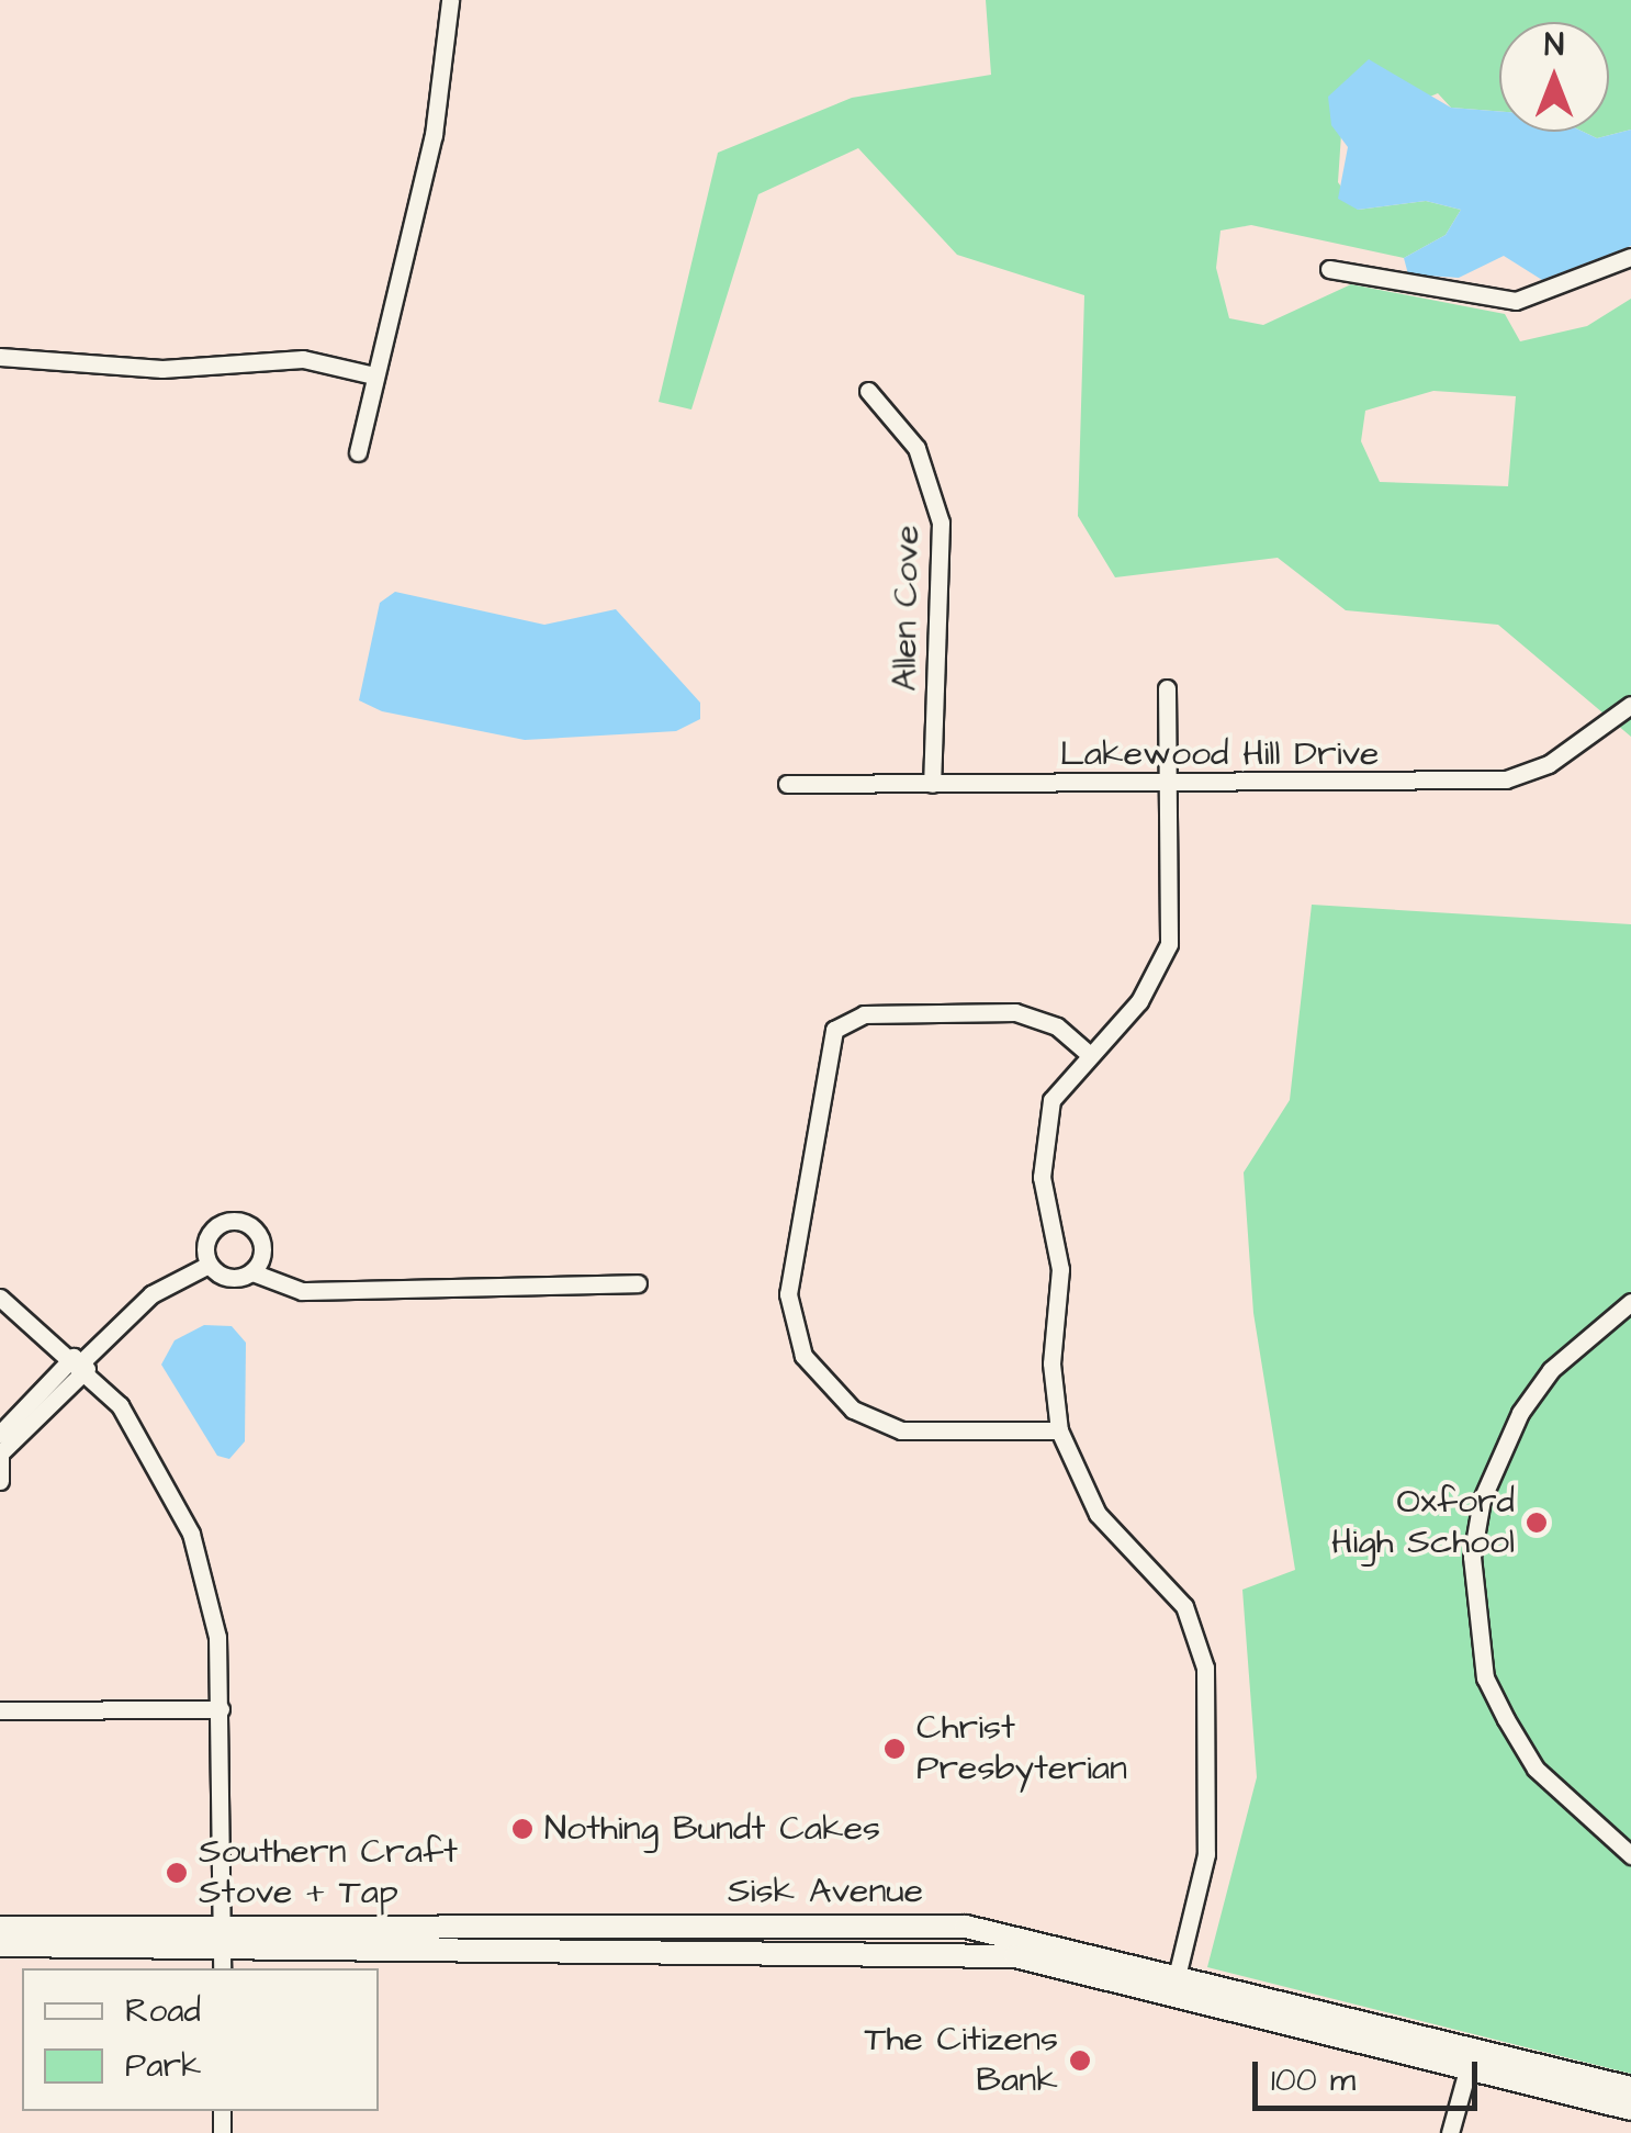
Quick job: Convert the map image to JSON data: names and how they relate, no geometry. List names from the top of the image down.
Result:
{
  "streets": {
    "street": ["Allen Cove", "Lakewood Hill Drive", "Sisk Avenue"]
  },
  "crossings": [
    ["Allen Cove", "Lakewood Hill Drive"]
  ],
  "places": [
    "Oxford High School",
    "Christ Presbyterian",
    "Nothing Bundt Cakes",
    "Southern Craft Stove + Tap",
    "The Citizens Bank"
  ],
  "legend": ["Road", "Park"],
  "scale_bar": "100 m",
  "north": "top"
}
